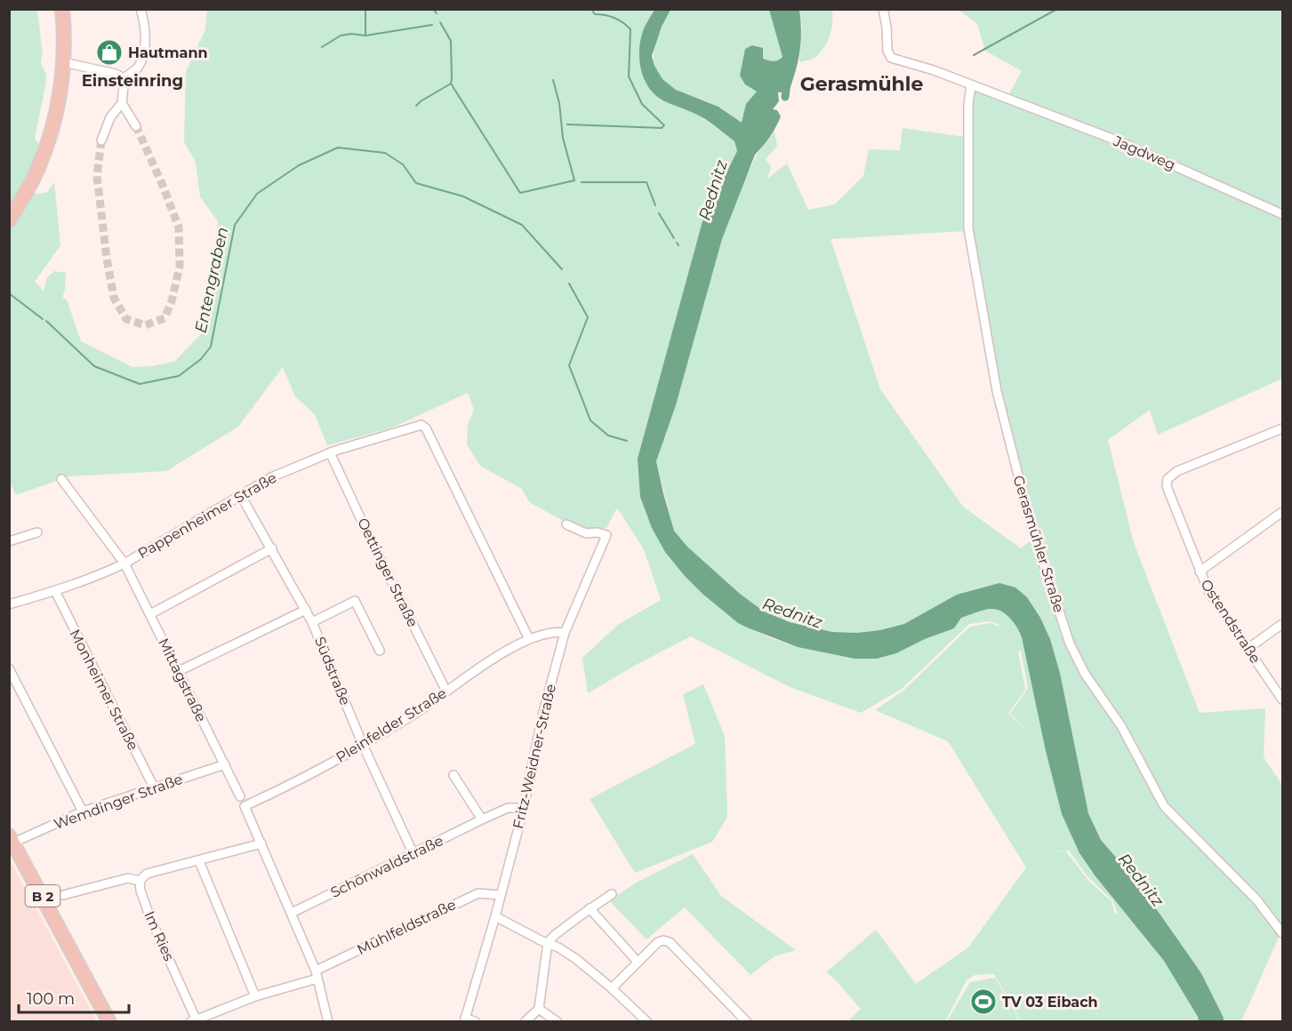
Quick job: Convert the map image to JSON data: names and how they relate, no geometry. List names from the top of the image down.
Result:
{
  "streets": {
    "main road": ["B 2"],
    "street": [
      "Jagdweg",
      "Pappenheimer Straße",
      "Gerasmühler Straße",
      "Oettinger Straße",
      "Ostendstraße",
      "Südstraße",
      "Mittagstraße",
      "Monheimer Straße",
      "Pleinfelder Straße",
      "Fritz-Weidner-Straße",
      "Wemdinger Straße",
      "Schönwaldstraße",
      "Mühlfeldstraße",
      "Im Ries"
    ]
  },
  "crossings": [
    ["Jagdweg", "Gerasmühler Straße"],
    ["Pappenheimer Straße", "Oettinger Straße"],
    ["Pappenheimer Straße", "Südstraße"],
    ["Pappenheimer Straße", "Mittagstraße"],
    ["Pappenheimer Straße", "Monheimer Straße"],
    ["Pappenheimer Straße", "Pleinfelder Straße"],
    ["Oettinger Straße", "Pleinfelder Straße"],
    ["Südstraße", "Pleinfelder Straße"],
    ["Südstraße", "Schönwaldstraße"],
    ["Mittagstraße", "Wemdinger Straße"],
    ["Monheimer Straße", "Wemdinger Straße"],
    ["Pleinfelder Straße", "Fritz-Weidner-Straße"],
    ["Fritz-Weidner-Straße", "Schönwaldstraße"],
    ["Fritz-Weidner-Straße", "Mühlfeldstraße"],
    ["Wemdinger Straße", "B 2"],
    ["Mühlfeldstraße", "Im Ries"]
  ],
  "districts": ["Einsteinring", "Gerasmühle"],
  "water": ["Rednitz", "Entengraben"],
  "places": {
    "shop": ["Hautmann"],
    "sports": ["TV 03 Eibach"]
  },
  "scale_bar": "100 m"
}
